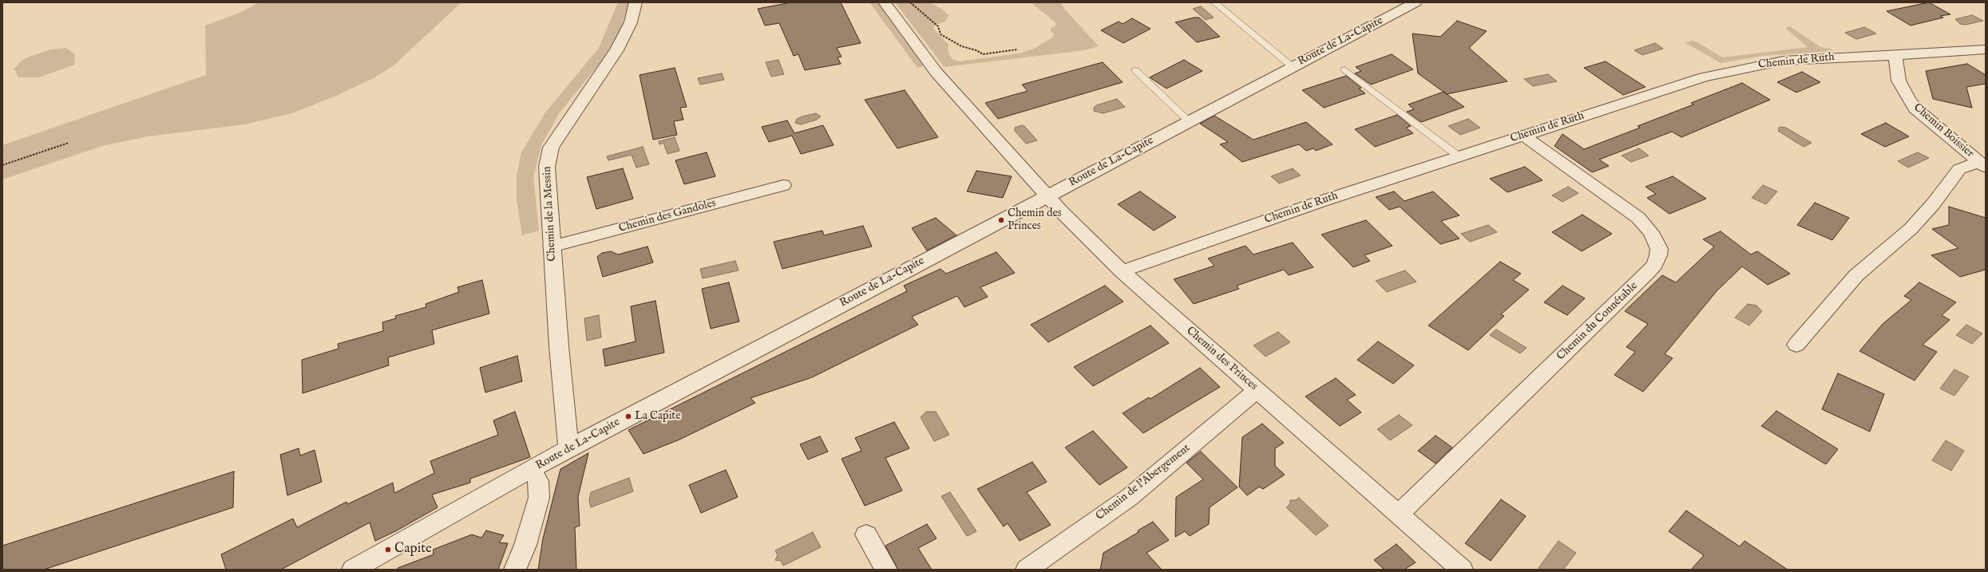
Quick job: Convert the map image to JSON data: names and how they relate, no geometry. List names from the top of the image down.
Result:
{
  "streets": {
    "street": [
      "Route de La-Capite",
      "Chemin de Ruth",
      "Chemin Boissier",
      "Chemin de la Messin",
      "Chemin des Gandoles",
      "Chemin du Connétable",
      "Chemin des Princes",
      "Chemin de l'Abergement"
    ]
  },
  "crossings": [
    ["Route de La-Capite", "Chemin de la Messin"],
    ["Route de La-Capite", "Chemin des Princes"],
    ["Chemin de Ruth", "Chemin Boissier"],
    ["Chemin de Ruth", "Chemin du Connétable"],
    ["Chemin de Ruth", "Chemin des Princes"],
    ["Chemin de la Messin", "Chemin des Gandoles"],
    ["Chemin du Connétable", "Chemin des Princes"],
    ["Chemin des Princes", "Chemin de l'Abergement"]
  ],
  "places": ["Chemin des Princes", "La Capite", "Capite"]
}
